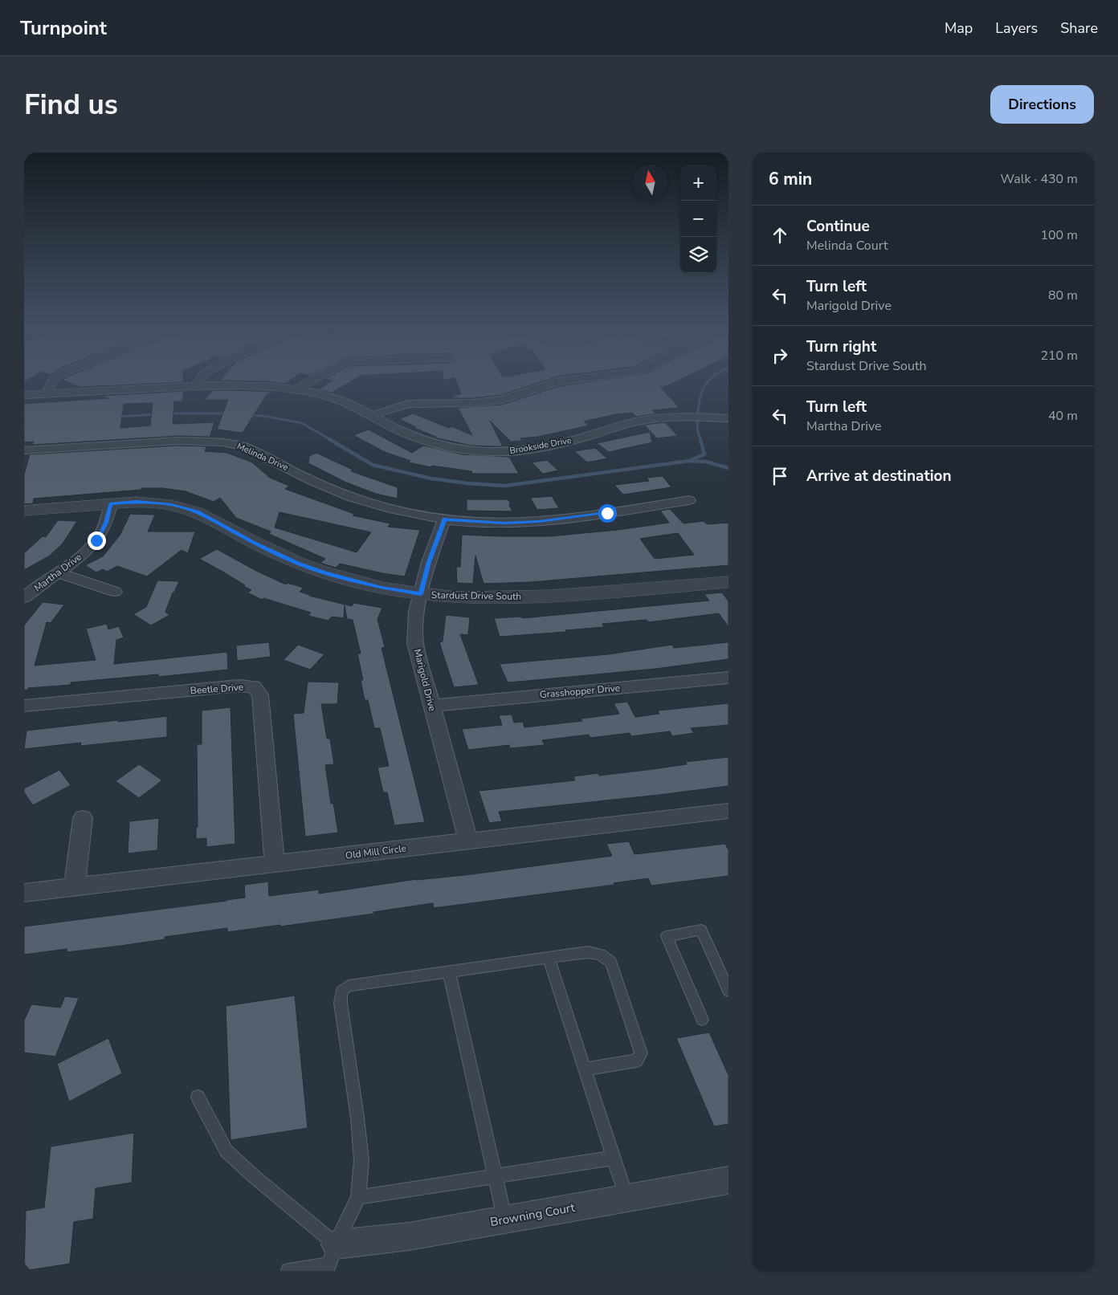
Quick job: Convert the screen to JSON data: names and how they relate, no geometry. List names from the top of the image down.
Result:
{
  "streets": {
    "street": [
      "Brookside Drive",
      "Melinda Drive",
      "Martha Drive",
      "Stardust Drive South",
      "Marigold Drive",
      "Beetle Drive",
      "Grasshopper Drive",
      "Old Mill Circle",
      "Browning Court"
    ]
  },
  "crossings": [
    ["Melinda Drive", "Marigold Drive"],
    ["Martha Drive", "Stardust Drive South"],
    ["Stardust Drive South", "Marigold Drive"],
    ["Marigold Drive", "Grasshopper Drive"],
    ["Marigold Drive", "Old Mill Circle"],
    ["Beetle Drive", "Old Mill Circle"]
  ],
  "north": "top",
  "page": {
    "header": "Turnpoint",
    "nav": ["Map", "Layers", "Share"],
    "buttons": "Directions",
    "title": "Find us",
    "heading": ["6 min", "Walk · 430 m"],
    "map_buttons": ["+", "−"],
    "list": [
      ["Continue", "Melinda Court", "100 m"],
      ["Turn left", "Marigold Drive", "80 m"],
      ["Turn right", "Stardust Drive South", "210 m"],
      ["Turn left", "Martha Drive", "40 m"],
      "Arrive at destination"
    ]
  }
}
